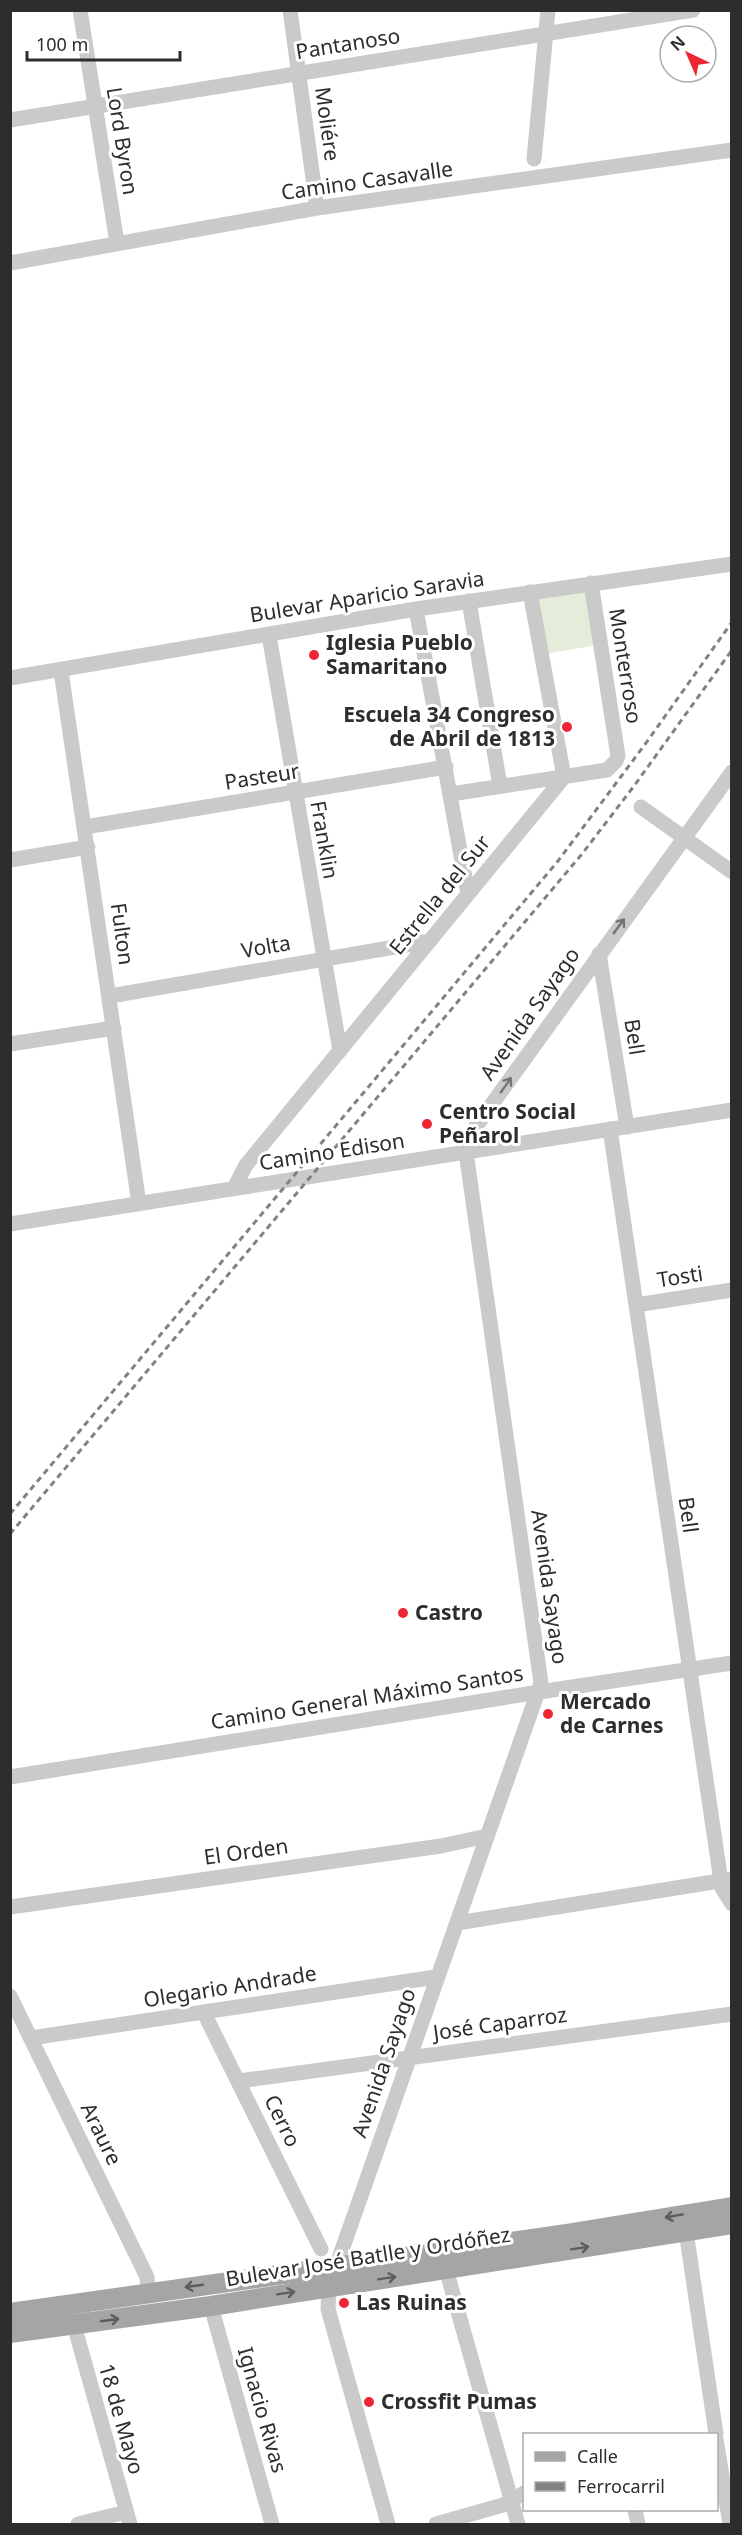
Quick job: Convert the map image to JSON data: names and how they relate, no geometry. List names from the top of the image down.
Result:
{
  "streets": {
    "main road": ["Bulevar José Batlle y Ordóñez"],
    "street": [
      "Pantanoso",
      "Moliére",
      "Lord Byron",
      "Camino Casavalle",
      "Bulevar Aparicio Saravia",
      "Monterroso",
      "Pasteur",
      "Franklin",
      "Estrella del Sur",
      "Fulton",
      "Volta",
      "Avenida Sayago",
      "Bell",
      "Camino Edison",
      "Tosti",
      "Camino General Máximo Santos",
      "El Orden",
      "Olegario Andrade",
      "José Caparroz",
      "Cerro",
      "Araure",
      "Ignacio Rivas",
      "18 de Mayo"
    ]
  },
  "crossings": [
    ["Pantanoso", "Moliére"],
    ["Pantanoso", "Lord Byron"],
    ["Moliére", "Camino Casavalle"],
    ["Lord Byron", "Camino Casavalle"],
    ["Bulevar Aparicio Saravia", "Monterroso"],
    ["Bulevar Aparicio Saravia", "Franklin"],
    ["Bulevar Aparicio Saravia", "Fulton"],
    ["Monterroso", "Estrella del Sur"],
    ["Pasteur", "Franklin"],
    ["Pasteur", "Fulton"],
    ["Franklin", "Estrella del Sur"],
    ["Franklin", "Volta"],
    ["Estrella del Sur", "Volta"],
    ["Estrella del Sur", "Camino Edison"],
    ["Fulton", "Volta"],
    ["Fulton", "Camino Edison"],
    ["Avenida Sayago", "Bell"],
    ["Avenida Sayago", "Camino Edison"],
    ["Avenida Sayago", "Camino General Máximo Santos"],
    ["Avenida Sayago", "El Orden"],
    ["Avenida Sayago", "Olegario Andrade"],
    ["Avenida Sayago", "José Caparroz"],
    ["Avenida Sayago", "Bulevar José Batlle y Ordóñez"],
    ["Bell", "Camino Edison"],
    ["Bell", "Tosti"],
    ["Bell", "Camino General Máximo Santos"],
    ["Olegario Andrade", "Cerro"],
    ["Olegario Andrade", "Araure"],
    ["José Caparroz", "Cerro"],
    ["Araure", "Bulevar José Batlle y Ordóñez"],
    ["Bulevar José Batlle y Ordóñez", "Ignacio Rivas"],
    ["Bulevar José Batlle y Ordóñez", "18 de Mayo"]
  ],
  "places": [
    "Iglesia Pueblo Samaritano",
    "Escuela 34 Congreso de Abril de 1813",
    "Centro Social Peñarol",
    "Castro",
    "Mercado de Carnes",
    "Las Ruinas",
    "Crossfit Pumas"
  ],
  "legend": ["Calle", "Ferrocarril"],
  "scale_bar": "100 m",
  "north": "top left"
}
